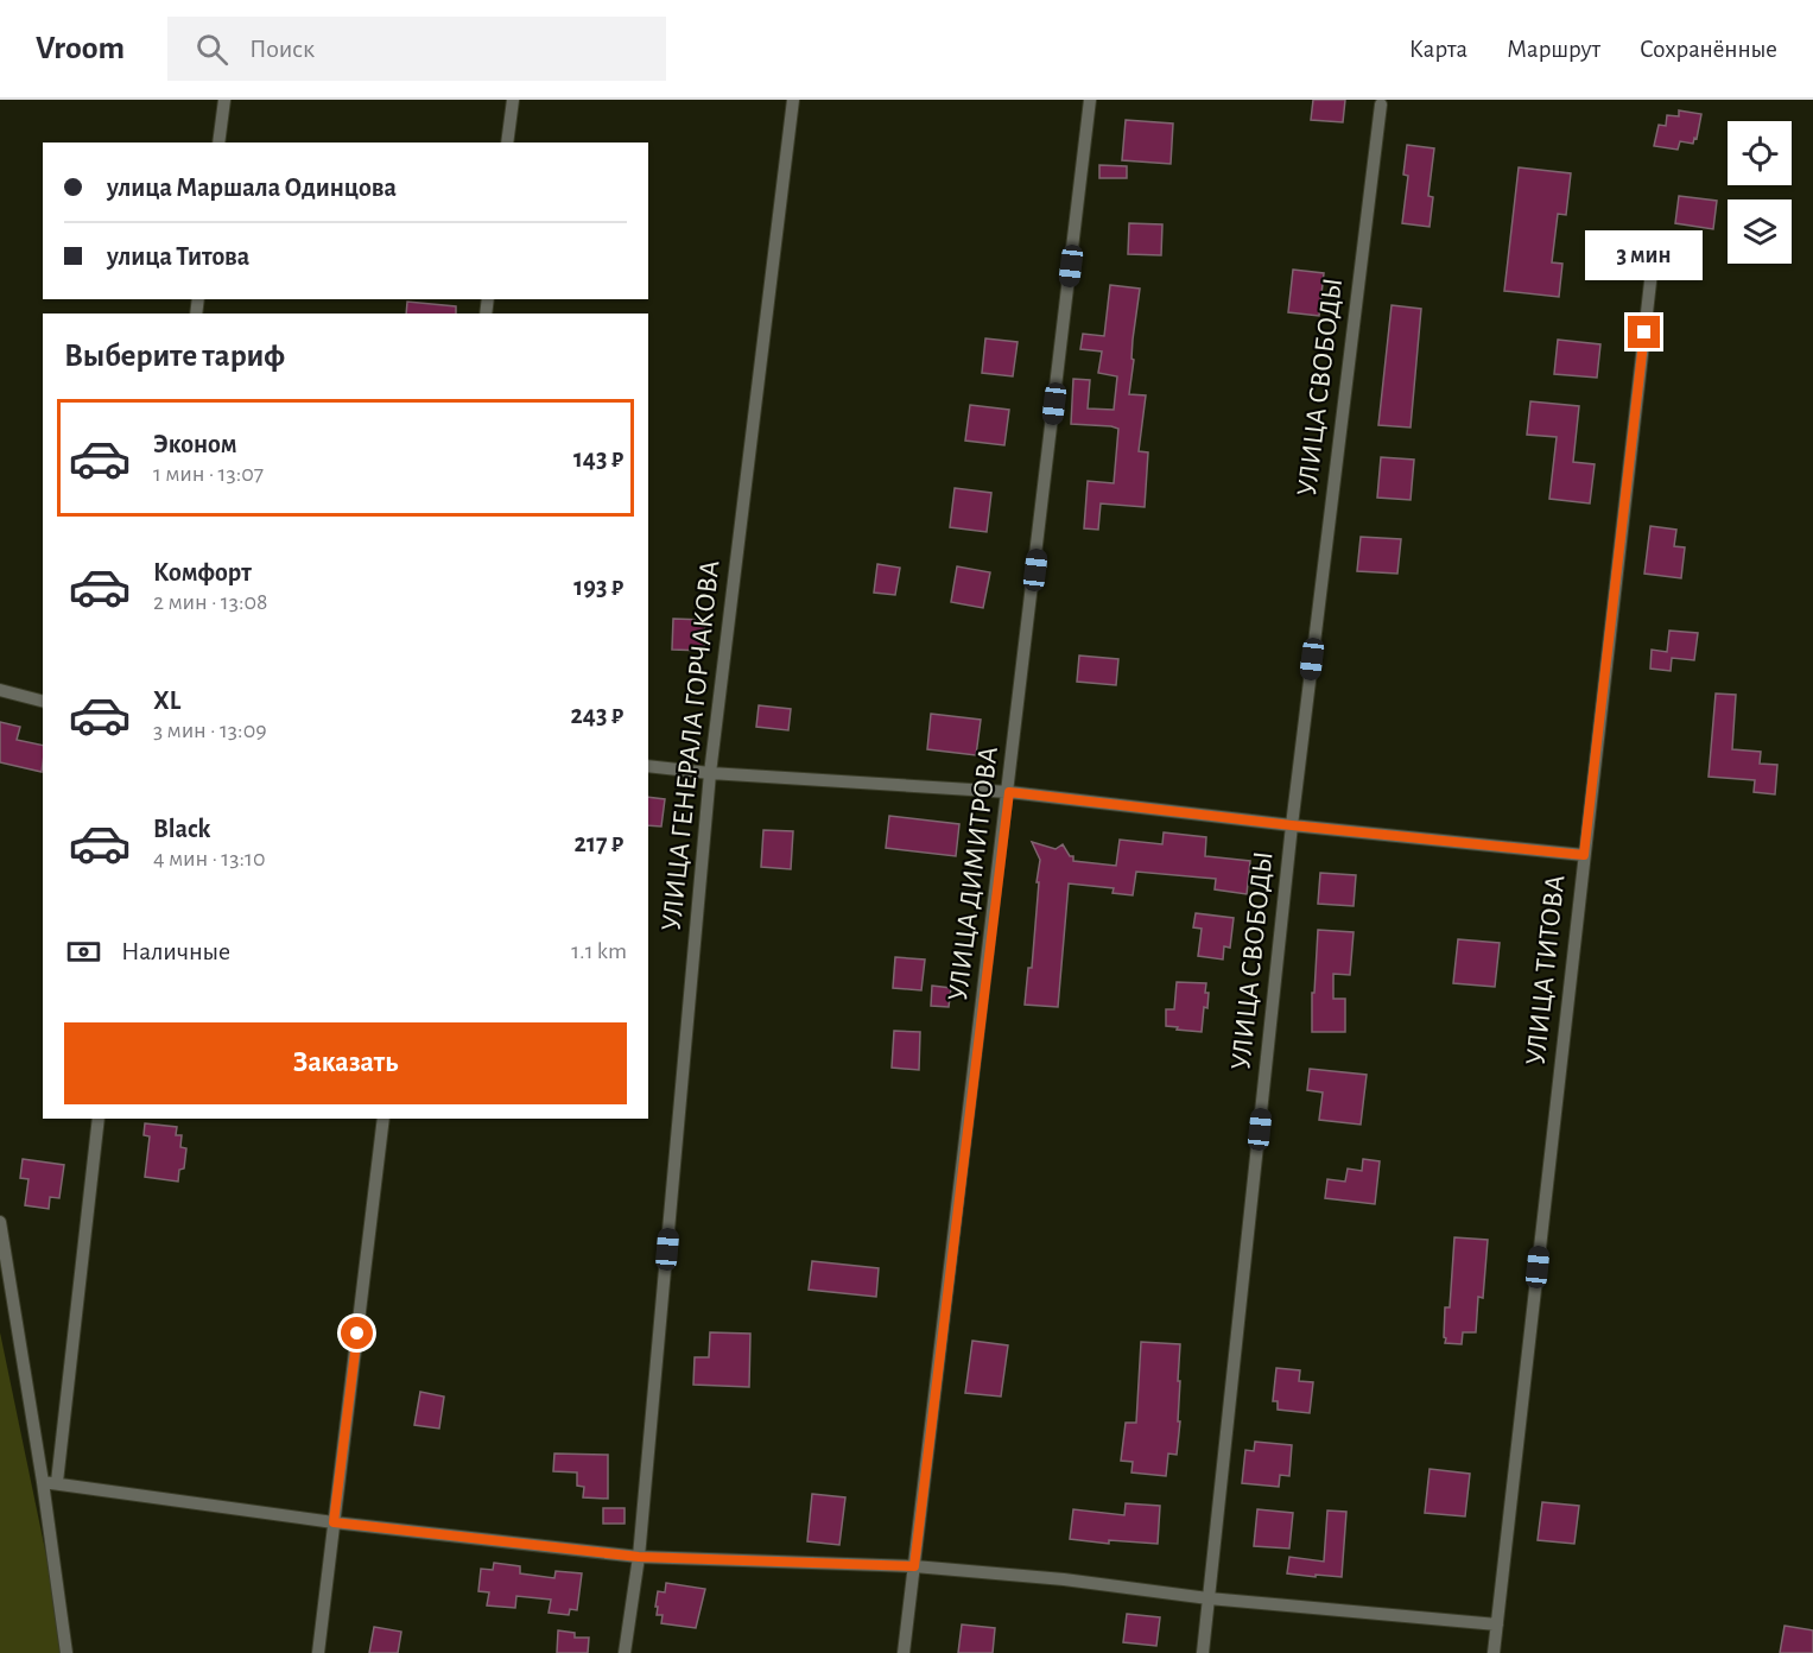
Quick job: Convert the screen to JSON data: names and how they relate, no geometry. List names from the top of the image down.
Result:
{
  "streets": {
    "street": [
      "УЛИЦА СВОБОДЫ",
      "УЛИЦА ГЕНЕРАЛА ГОРЧАКОВА",
      "УЛИЦА ДИМИТРОВА",
      "УЛИЦА ТИТОВА"
    ]
  },
  "page": {
    "header": "Vroom",
    "search": "Поиск",
    "nav": ["Карта", "Маршрут", "Сохранённые"],
    "banner": ["улица Маршала Одинцова", "улица Титова"],
    "bubble": "3 мин",
    "heading": "Выберите тариф",
    "list": [
      {
        "name": "Эконом",
        "note": "1 мин · 13:07",
        "value": "143 ₽"
      },
      {
        "name": "Комфорт",
        "note": "2 мин · 13:08",
        "value": "193 ₽"
      },
      {
        "name": "XL",
        "note": "3 мин · 13:09",
        "value": "243 ₽"
      },
      {
        "name": "Black",
        "note": "4 мин · 13:10",
        "value": "217 ₽"
      }
    ],
    "pay": ["Наличные", "1.1 km"],
    "buttons": "Заказать"
  }
}
